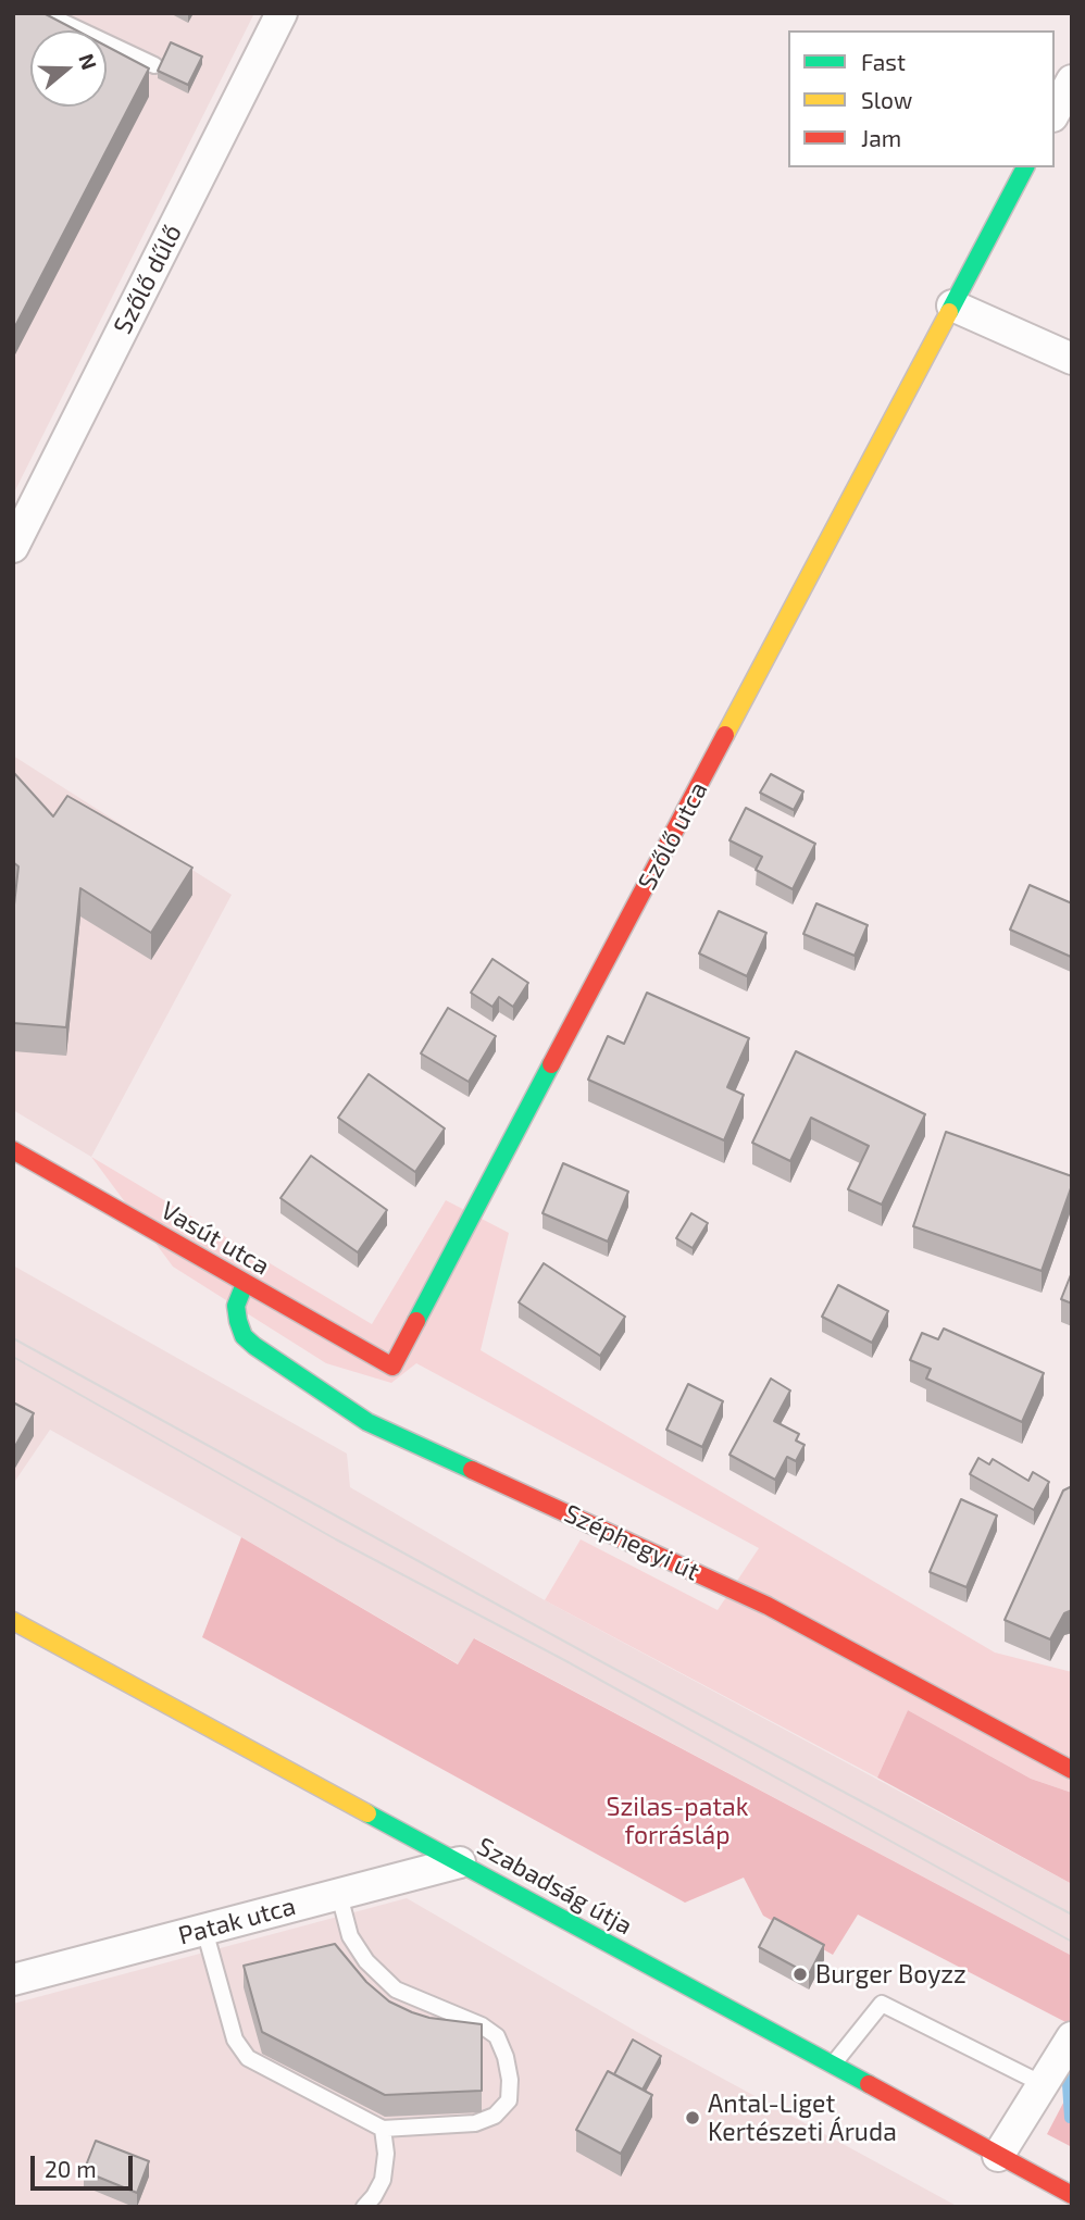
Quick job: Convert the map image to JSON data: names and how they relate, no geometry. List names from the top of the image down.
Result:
{
  "streets": {
    "street": [
      "Szőlő dűlő",
      "Szőlő utca",
      "Vasút utca",
      "Széphegyi út",
      "Szabadság útja",
      "Patak utca"
    ]
  },
  "crossings": [
    ["Szőlő utca", "Vasút utca"],
    ["Vasút utca", "Széphegyi út"],
    ["Szabadság útja", "Patak utca"]
  ],
  "parks": ["Szilas-patak forrásláp"],
  "places": ["Burger Boyzz", "Antal-Liget Kertészeti Áruda"],
  "legend": ["Fast", "Slow", "Jam"],
  "scale_bar": "20 m",
  "north": "right"
}
